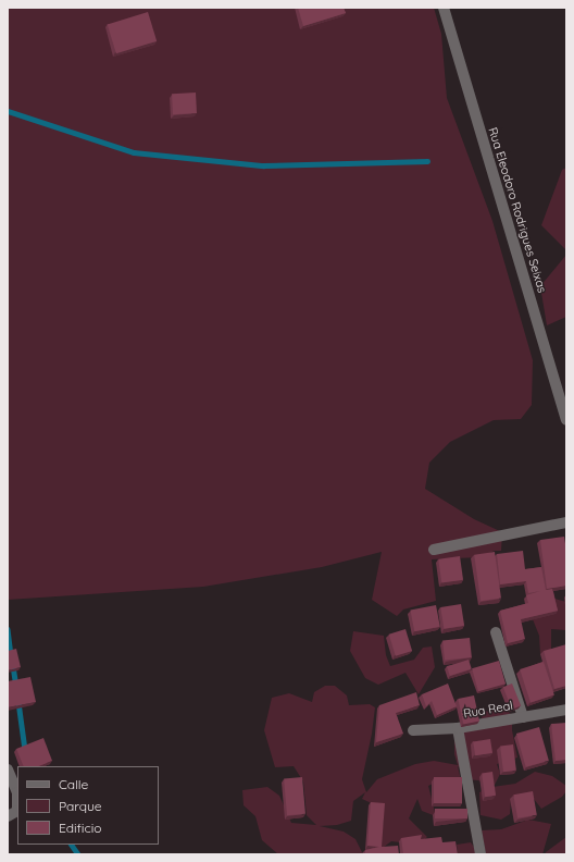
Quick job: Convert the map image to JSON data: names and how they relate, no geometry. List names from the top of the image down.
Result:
{
  "streets": {
    "street": ["Rua Eleodoro Rodrigues Seixas", "Rua Real"]
  },
  "legend": ["Calle", "Parque", "Edificio"]
}
